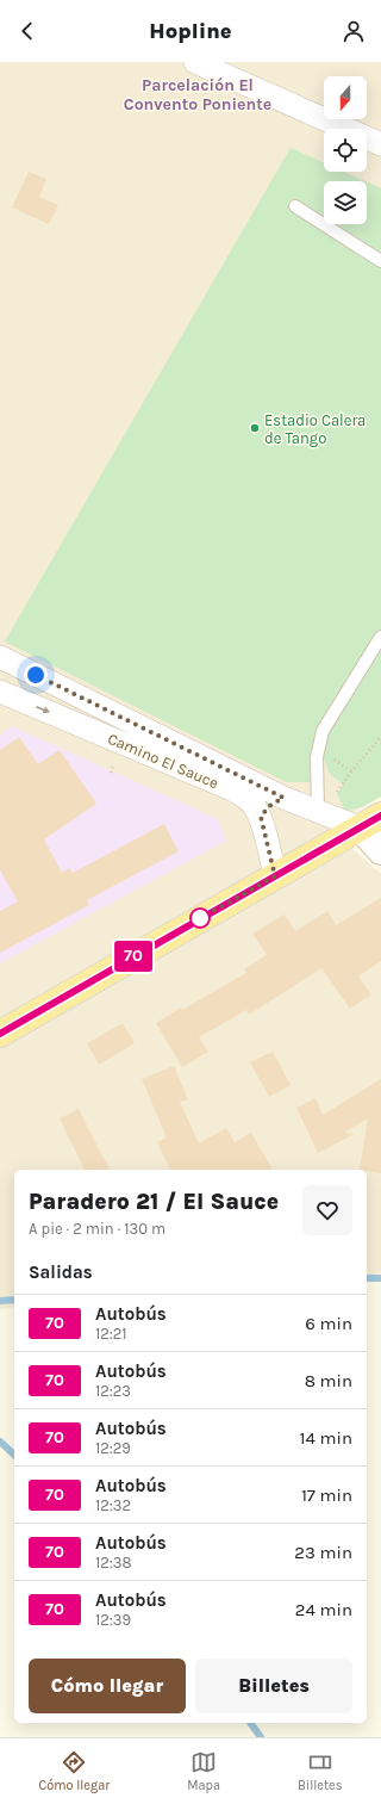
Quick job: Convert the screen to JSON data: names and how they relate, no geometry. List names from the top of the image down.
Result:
{
  "streets": {
    "street": ["Camino El Sauce"]
  },
  "districts": ["Parcelación El Convento Poniente"],
  "places": ["Estadio Calera de Tango"],
  "lines": ["bus line 70"],
  "north": "bottom",
  "page": {
    "header": "Hopline",
    "on_map": "70",
    "heading": [
      ["Paradero 21 / El Sauce", "A pie · 2 min · 130 m"],
      "Salidas"
    ],
    "list": [
      {
        "mark": "70",
        "name": "Autobús",
        "note": "12:21",
        "value": "6 min"
      },
      {
        "mark": "70",
        "name": "Autobús",
        "note": "12:23",
        "value": "8 min"
      },
      {
        "mark": "70",
        "name": "Autobús",
        "note": "12:29",
        "value": "14 min"
      },
      {
        "mark": "70",
        "name": "Autobús",
        "note": "12:32",
        "value": "17 min"
      },
      {
        "mark": "70",
        "name": "Autobús",
        "note": "12:38",
        "value": "23 min"
      },
      {
        "mark": "70",
        "name": "Autobús",
        "note": "12:39",
        "value": "24 min"
      }
    ],
    "buttons": ["Cómo llegar", "Billetes"],
    "tabs": ["Cómo llegar", "Mapa", "Billetes"]
  }
}
